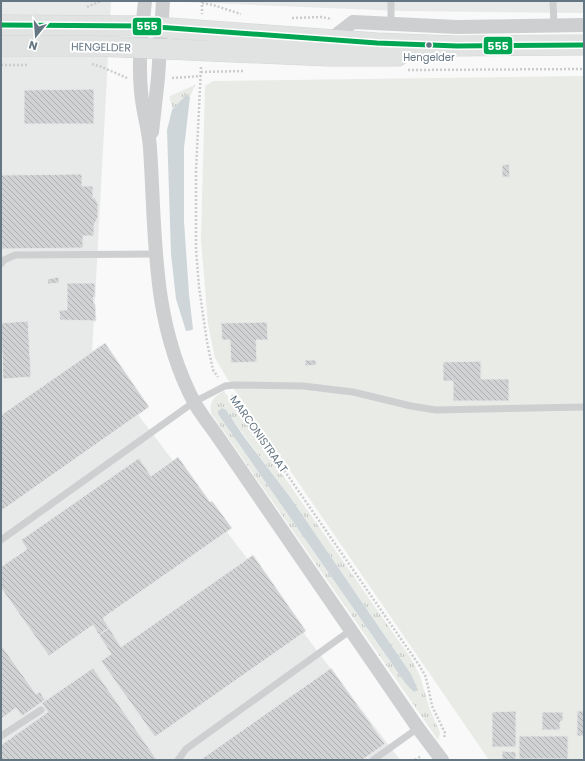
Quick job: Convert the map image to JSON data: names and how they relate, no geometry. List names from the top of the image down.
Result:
{
  "streets": {
    "main road": ["HENGELDER"],
    "path": ["MARCONISTRAAT"]
  },
  "places": ["Hengelder"],
  "lines": ["transit line 555"],
  "north": "bottom"
}
